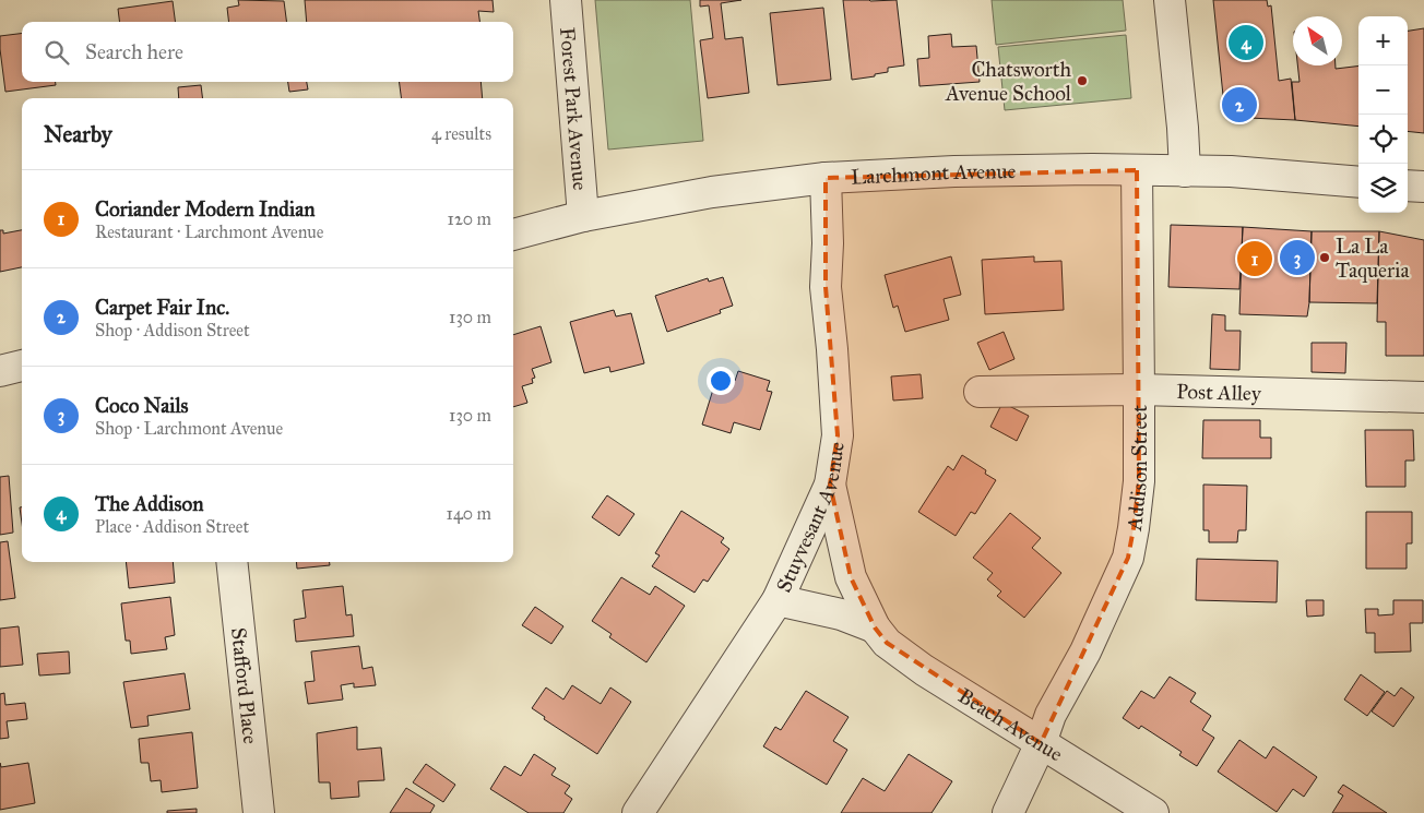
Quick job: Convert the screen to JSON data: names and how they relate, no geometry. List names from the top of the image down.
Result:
{
  "streets": {
    "street": [
      "Forest Park Avenue",
      "Larchmont Avenue",
      "Post Alley",
      "Addison Street",
      "Stuyvesant Avenue",
      "Stafford Place",
      "Beach Avenue"
    ]
  },
  "crossings": [
    ["Forest Park Avenue", "Larchmont Avenue"],
    ["Larchmont Avenue", "Addison Street"],
    ["Larchmont Avenue", "Stuyvesant Avenue"],
    ["Post Alley", "Addison Street"],
    ["Addison Street", "Beach Avenue"],
    ["Stuyvesant Avenue", "Beach Avenue"]
  ],
  "places": ["Chatsworth Avenue School", "La La Taqueria"],
  "north": "top left",
  "page": {
    "map_buttons": ["+", "−"],
    "search": "Search here",
    "pins": [
      "4",
      "2",
      "3",
      "1"
    ],
    "heading": ["Nearby", "4 results"],
    "list": [
      {
        "mark": "1",
        "name": "Coriander Modern Indian",
        "note": "Restaurant · Larchmont Avenue",
        "value": "120 m"
      },
      {
        "mark": "2",
        "name": "Carpet Fair Inc.",
        "note": "Shop · Addison Street",
        "value": "130 m"
      },
      {
        "mark": "3",
        "name": "Coco Nails",
        "note": "Shop · Larchmont Avenue",
        "value": "130 m"
      },
      {
        "mark": "4",
        "name": "The Addison",
        "note": "Place · Addison Street",
        "value": "140 m"
      }
    ]
  }
}
